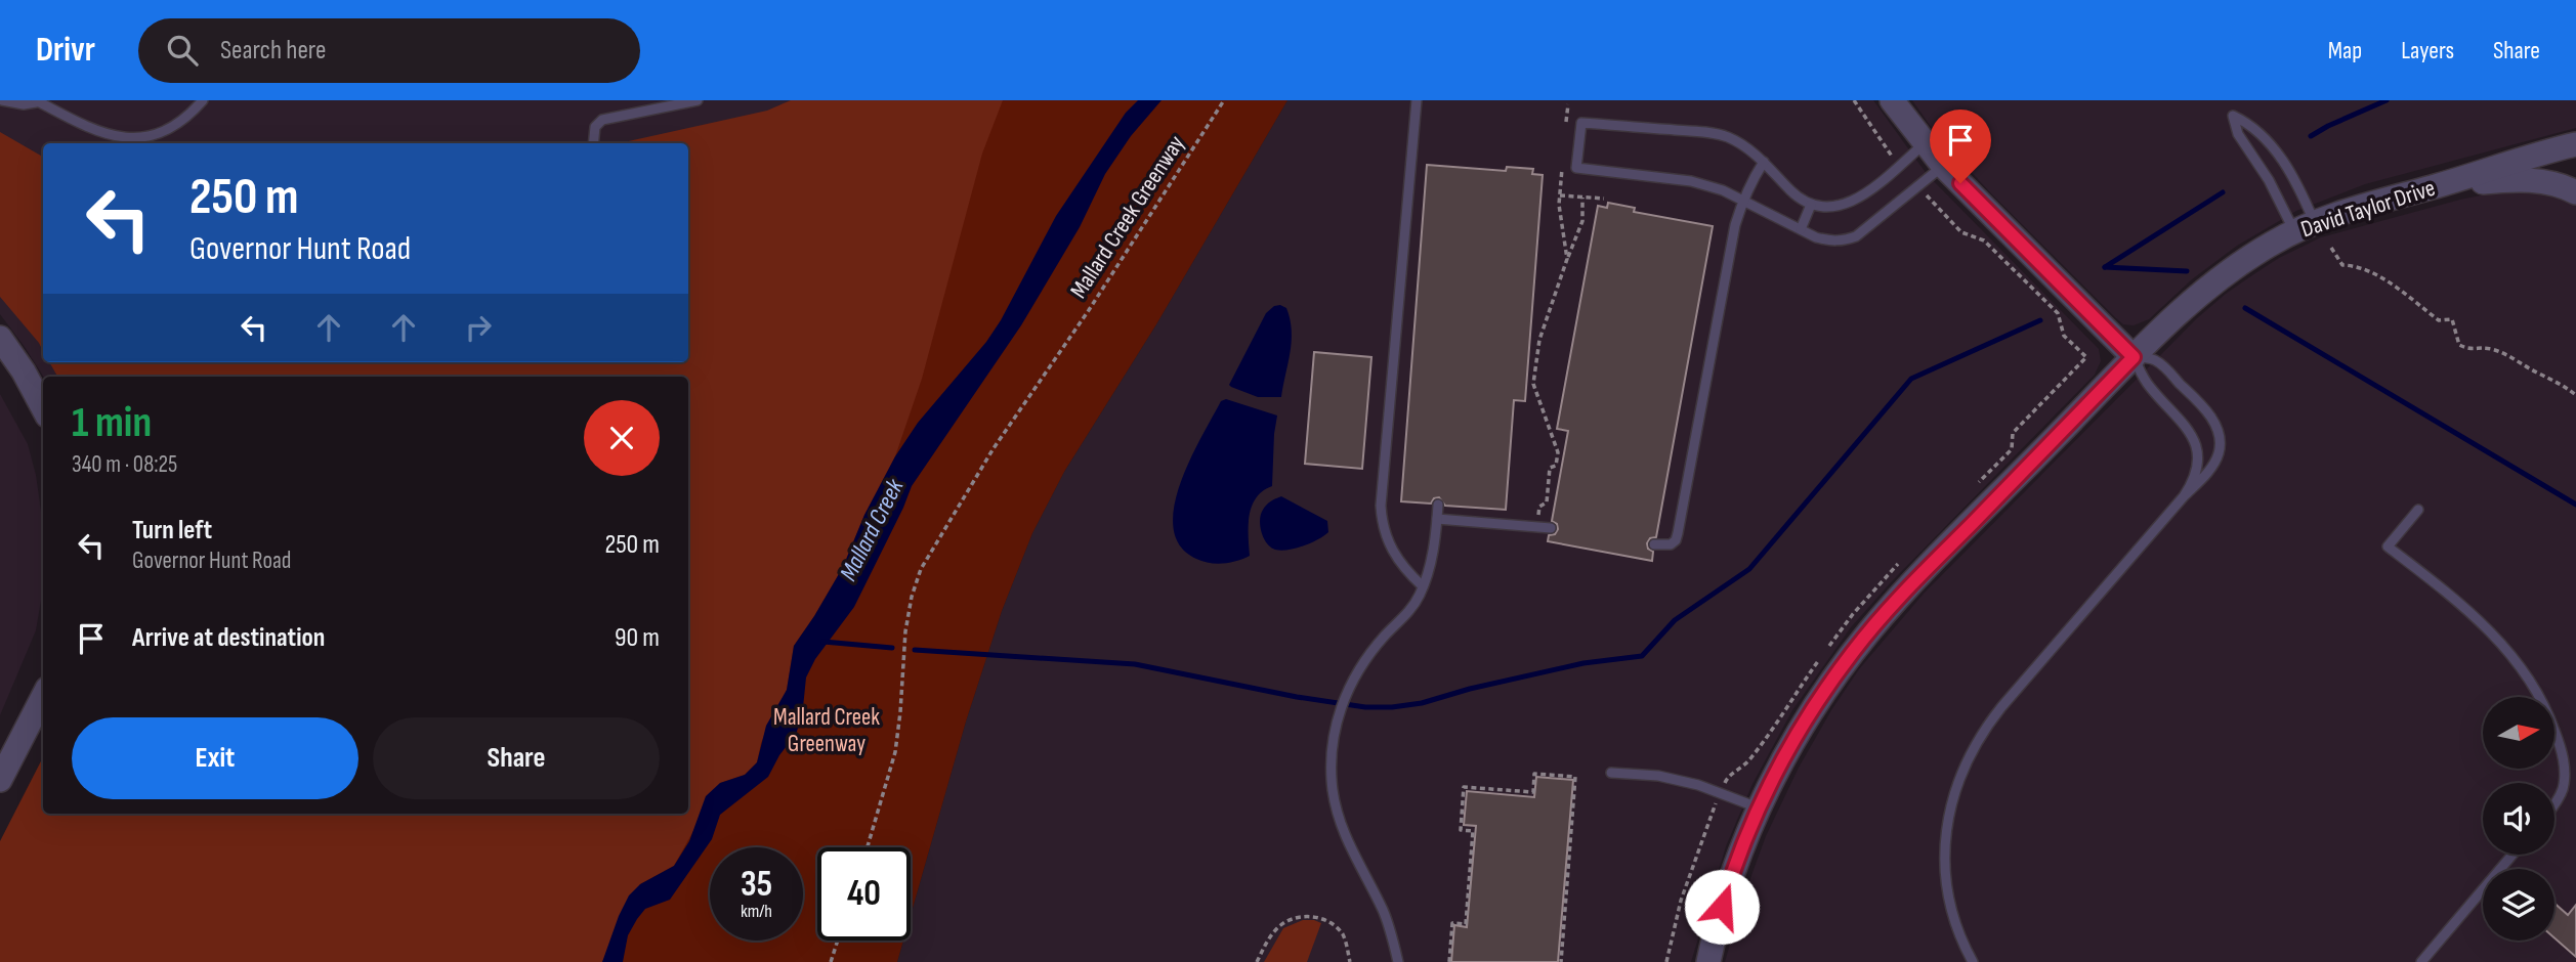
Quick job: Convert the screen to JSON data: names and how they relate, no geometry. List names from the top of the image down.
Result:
{
  "streets": {
    "street": ["David Taylor Drive"],
    "path": ["Mallard Creek Greenway"]
  },
  "water": ["Mallard Creek"],
  "parks": ["Mallard Creek Greenway"],
  "north": "right",
  "page": {
    "header": "Drivr",
    "search": "Search here",
    "nav": ["Map", "Layers", "Share"],
    "turn": ["250 m", "Governor Hunt Road"],
    "heading": ["1 min", "340 m · 08:25"],
    "list": [
      {
        "name": "Turn left",
        "note": "Governor Hunt Road",
        "value": "250 m"
      },
      {
        "name": "Arrive at destination",
        "value": "90 m"
      }
    ],
    "buttons": ["Exit", "Share"],
    "speed": "35 km/h",
    "limit": "40"
  }
}
